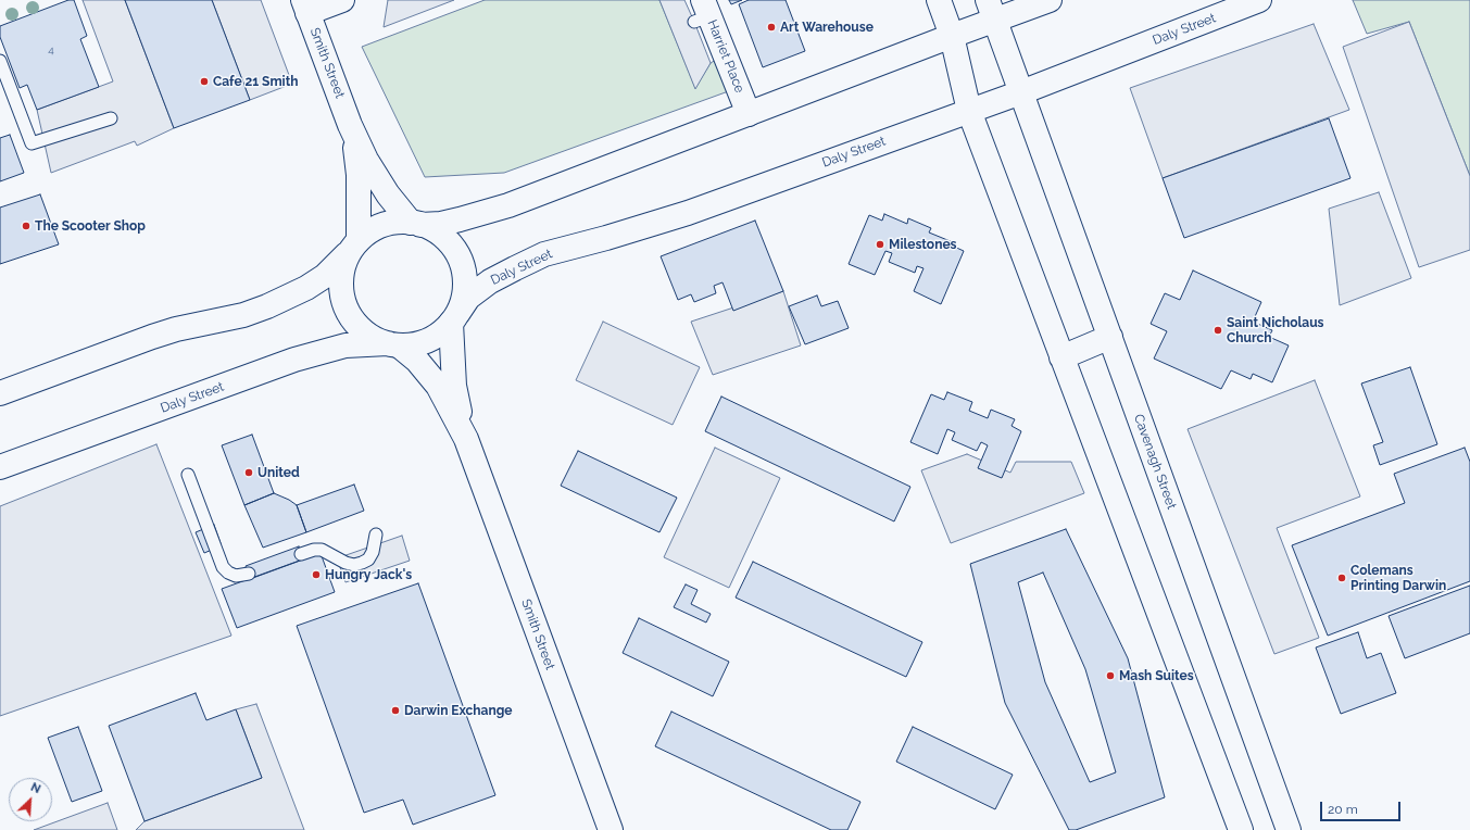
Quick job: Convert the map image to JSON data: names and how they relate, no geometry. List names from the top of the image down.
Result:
{
  "streets": {
    "street": [
      "Daly Street",
      "Harriet Place",
      "Smith Street",
      "Cavenagh Street"
    ]
  },
  "crossings": [
    ["Daly Street", "Smith Street"],
    ["Daly Street", "Cavenagh Street"]
  ],
  "places": [
    "Art Warehouse",
    "Cafe 21 Smith",
    "The Scooter Shop",
    "Milestones",
    "Saint Nicholaus Church",
    "United",
    "Hungry Jack's",
    "Colemans Printing Darwin",
    "Mash Suites",
    "Darwin Exchange"
  ],
  "house_numbers": ["4"],
  "scale_bar": "20 m",
  "north": "top right"
}
